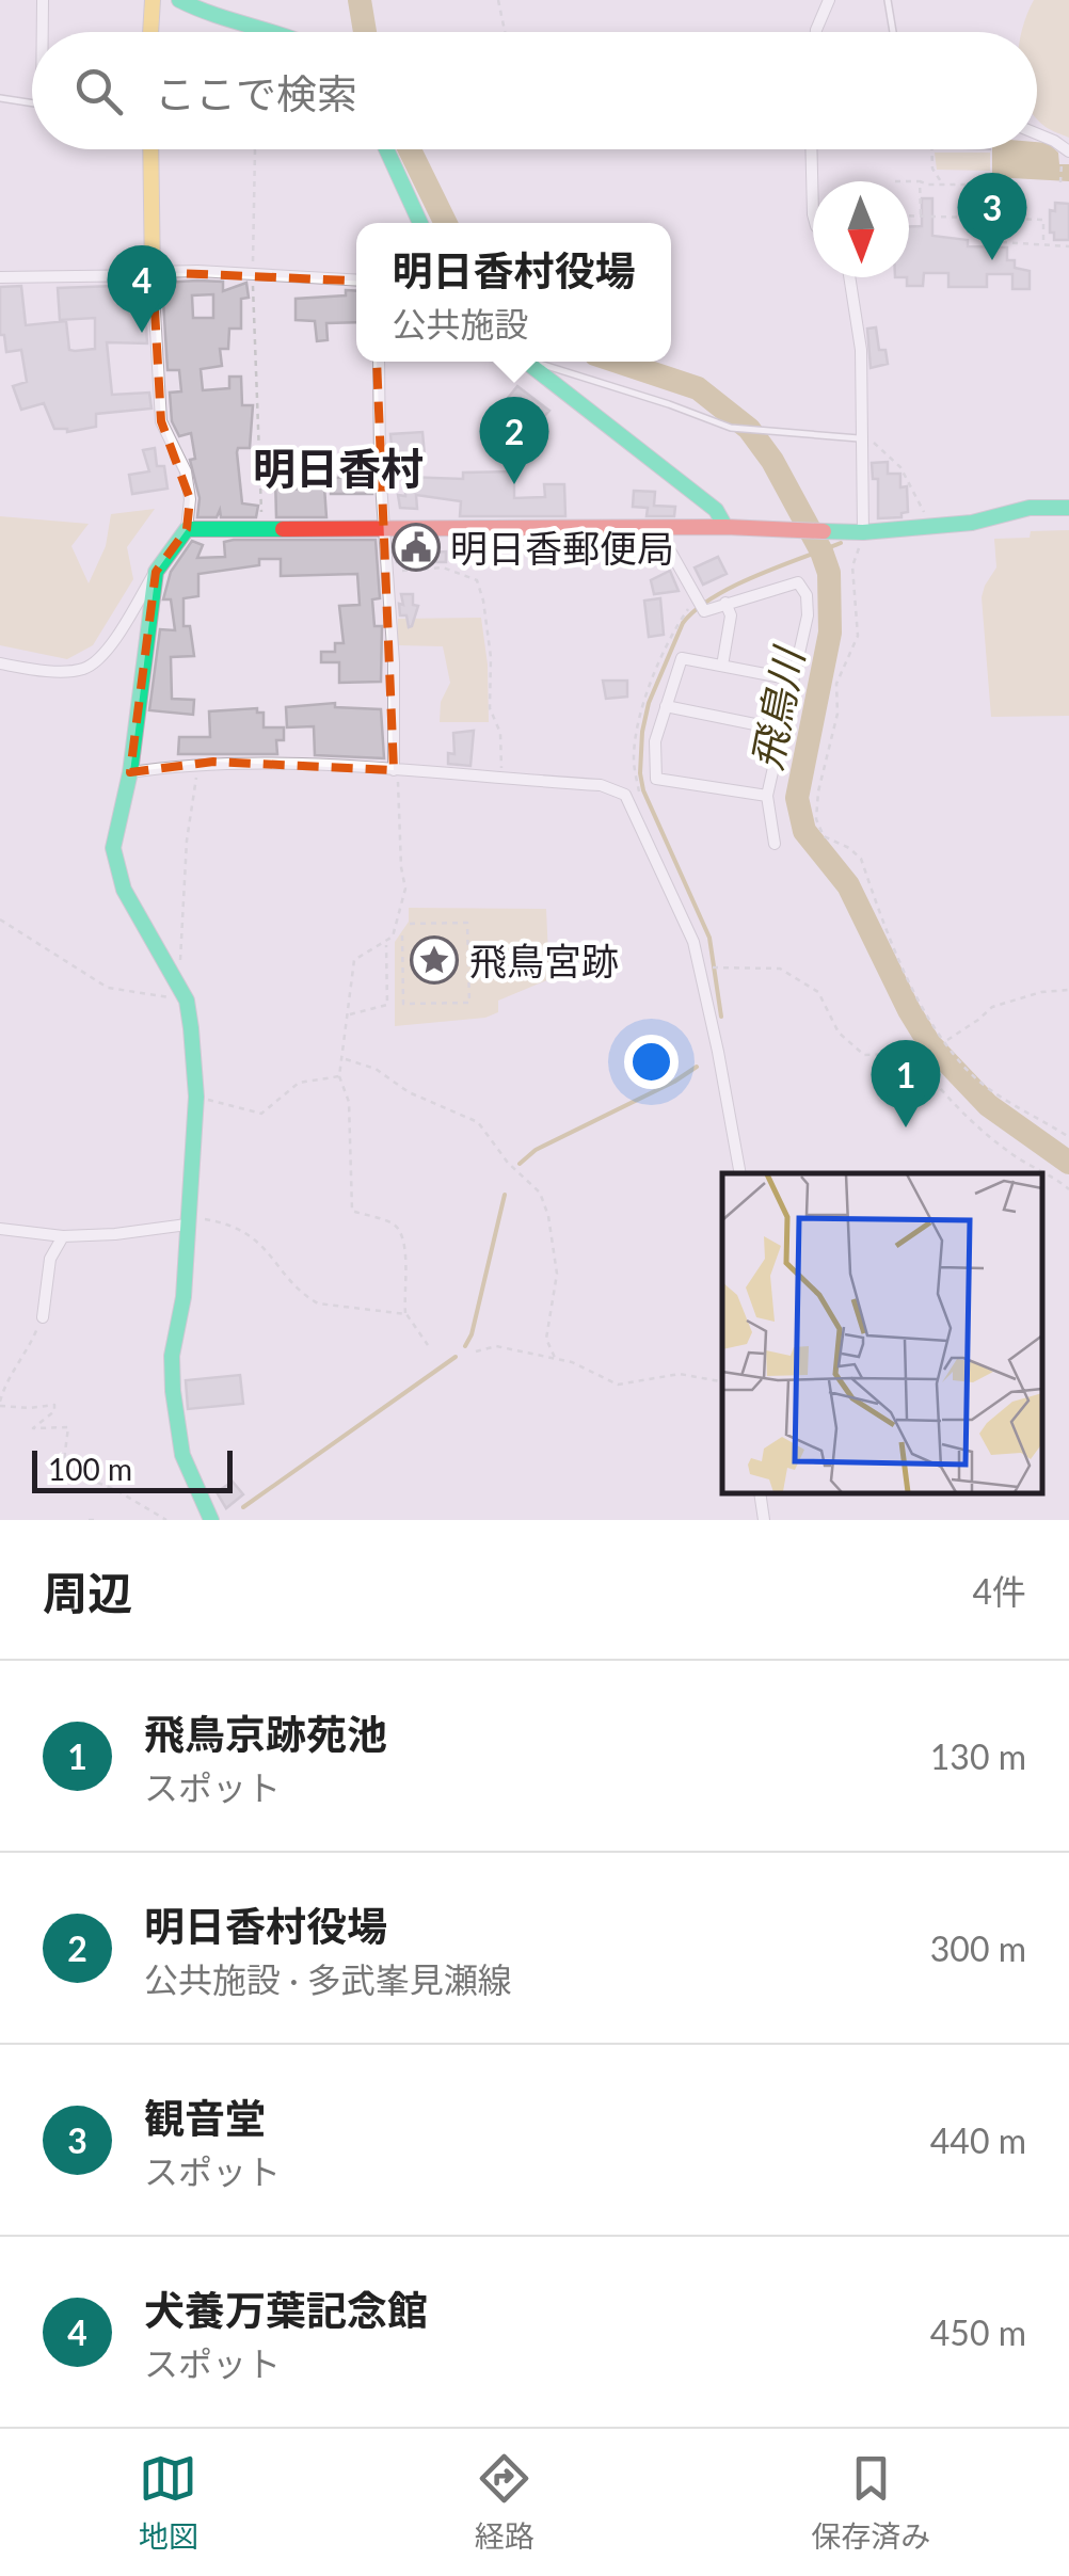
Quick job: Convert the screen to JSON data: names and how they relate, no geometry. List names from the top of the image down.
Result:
{
  "districts": ["明日香村"],
  "water": ["飛鳥川"],
  "places": {
    "public building": ["明日香郵便局"],
    "place": ["飛鳥宮跡"]
  },
  "scale_bar": "100 m",
  "north": "bottom",
  "page": {
    "search": "ここで検索",
    "pins": [
      "3",
      "4",
      "2",
      "1"
    ],
    "popup": ["明日香村役場", "公共施設"],
    "scale": "100 m",
    "heading": ["周辺", "4件"],
    "list": [
      {
        "mark": "1",
        "name": "飛鳥京跡苑池",
        "note": "スポット",
        "value": "130 m"
      },
      {
        "mark": "2",
        "name": "明日香村役場",
        "note": "公共施設 · 多武峯見瀬線",
        "value": "300 m"
      },
      {
        "mark": "3",
        "name": "観音堂",
        "note": "スポット",
        "value": "440 m"
      },
      {
        "mark": "4",
        "name": "犬養万葉記念館",
        "note": "スポット",
        "value": "450 m"
      }
    ],
    "nav": ["地図", "経路", "保存済み"]
  }
}
